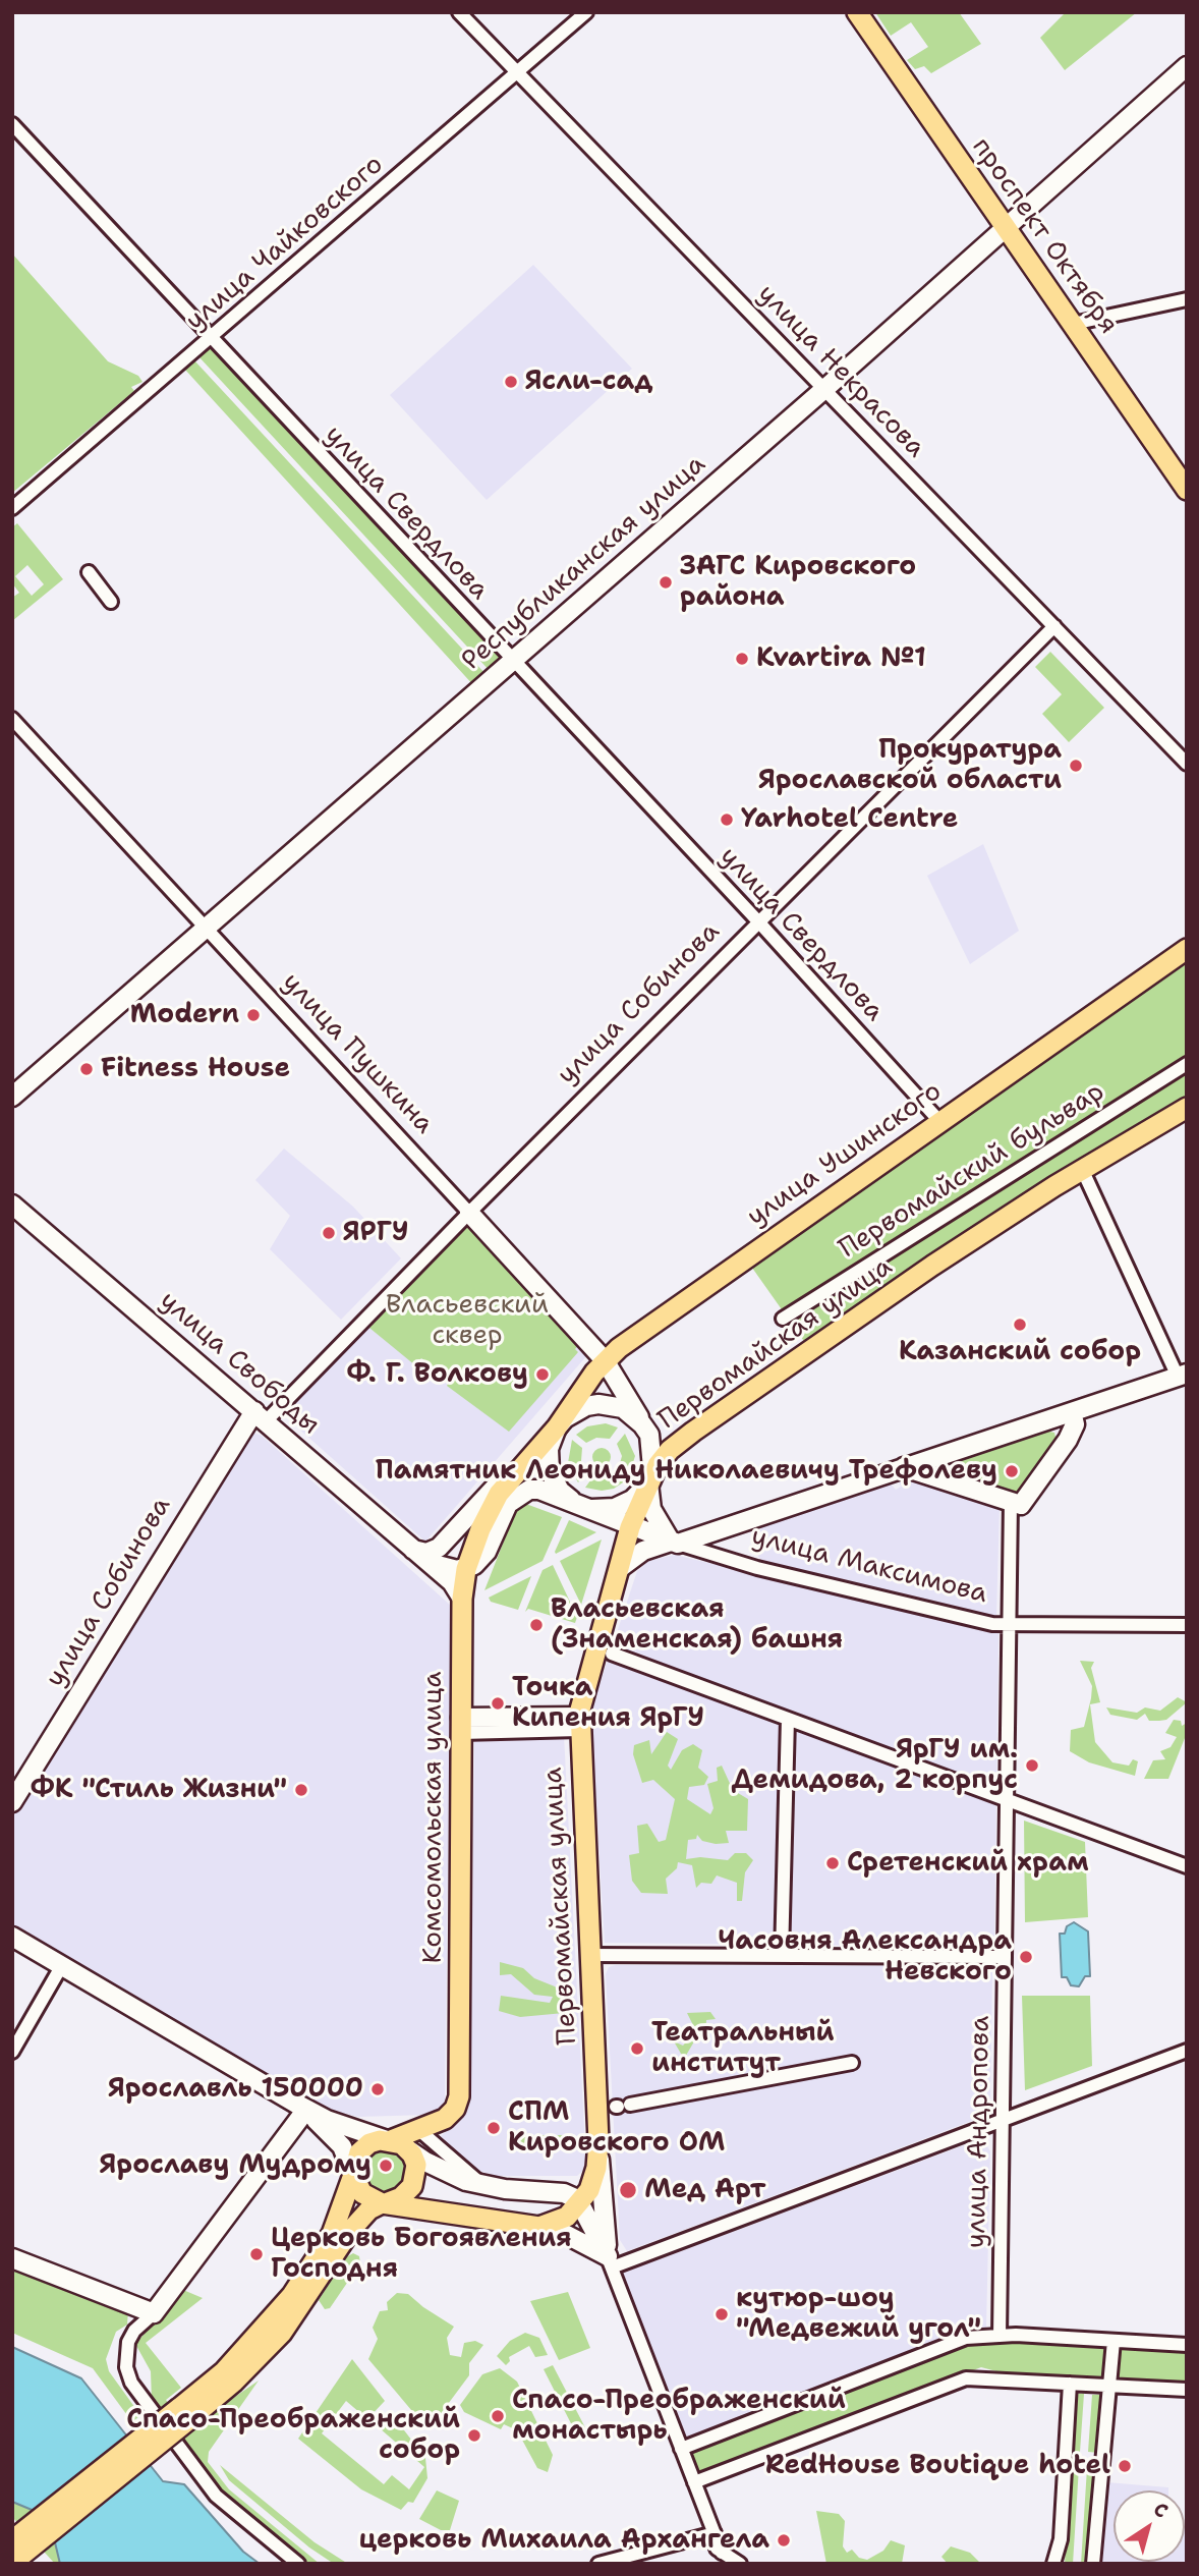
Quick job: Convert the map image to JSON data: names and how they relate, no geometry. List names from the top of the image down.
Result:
{
  "streets": {
    "main road": [
      "проспект Октября",
      "Республиканская улица",
      "улица Собинова",
      "улица Пушкина",
      "улица Ушинского",
      "Первомайская улица",
      "улица Свободы",
      "улица Максимова",
      "Комсомольская улица"
    ],
    "street": [
      "улица Чайковского",
      "улица Некрасова",
      "улица Свердлова",
      "Первомайский бульвар",
      "улица Андропова"
    ]
  },
  "crossings": [
    ["проспект Октября", "Республиканская улица"],
    ["улица Чайковского", "улица Некрасова"],
    ["улица Чайковского", "улица Свердлова"],
    ["улица Некрасова", "Республиканская улица"],
    ["улица Некрасова", "улица Собинова"],
    ["улица Свердлова", "Республиканская улица"],
    ["улица Свердлова", "улица Собинова"],
    ["улица Свердлова", "улица Ушинского"],
    ["Республиканская улица", "улица Пушкина"],
    ["улица Собинова", "улица Пушкина"],
    ["улица Собинова", "улица Свободы"],
    ["улица Пушкина", "улица Ушинского"],
    ["улица Пушкина", "Первомайская улица"],
    ["улица Пушкина", "улица Максимова"],
    ["улица Пушкина", "Комсомольская улица"],
    ["улица Ушинского", "Первомайская улица"],
    ["улица Ушинского", "улица Максимова"],
    ["улица Ушинского", "Комсомольская улица"],
    ["Первомайская улица", "улица Максимова"],
    ["Первомайская улица", "Комсомольская улица"],
    ["улица Свободы", "улица Максимова"],
    ["улица Свободы", "Комсомольская улица"],
    ["улица Максимова", "Комсомольская улица"],
    ["улица Максимова", "улица Андропова"]
  ],
  "parks": ["Власьевский сквер"],
  "places": [
    "Ясли-сад",
    "ЗАГС Кировского района",
    "Kvartira №1",
    "Прокуратура Ярославской области",
    "Yarhotel Centre",
    "Modern",
    "Fitness House",
    "ЯРГУ",
    "Казанский собор",
    "Ф. Г. Волкову",
    "Памятник Леониду Николаевичу Трефолеву",
    "Власьевская (Знаменская) башня",
    "Точка Кипения ЯрГУ",
    "ЯрГУ им. Демидова, 2 корпус",
    "ФК \"Стиль Жизни\"",
    "Сретенский храм",
    "Часовня Александра Невского",
    "Театральный институт",
    "Ярославль 150000",
    "СПМ Кировского ОМ",
    "Ярославу Мудрому",
    "Мед Арт",
    "Церковь Богоявления Господня",
    "кутюр-шоу \"Медвежий угол\"",
    "Спасо-Преображенский монастырь",
    "Спасо-Преображенский собор",
    "RedHouse Boutique hotel",
    "церковь Михаила Архангела"
  ],
  "north": "top right"
}
